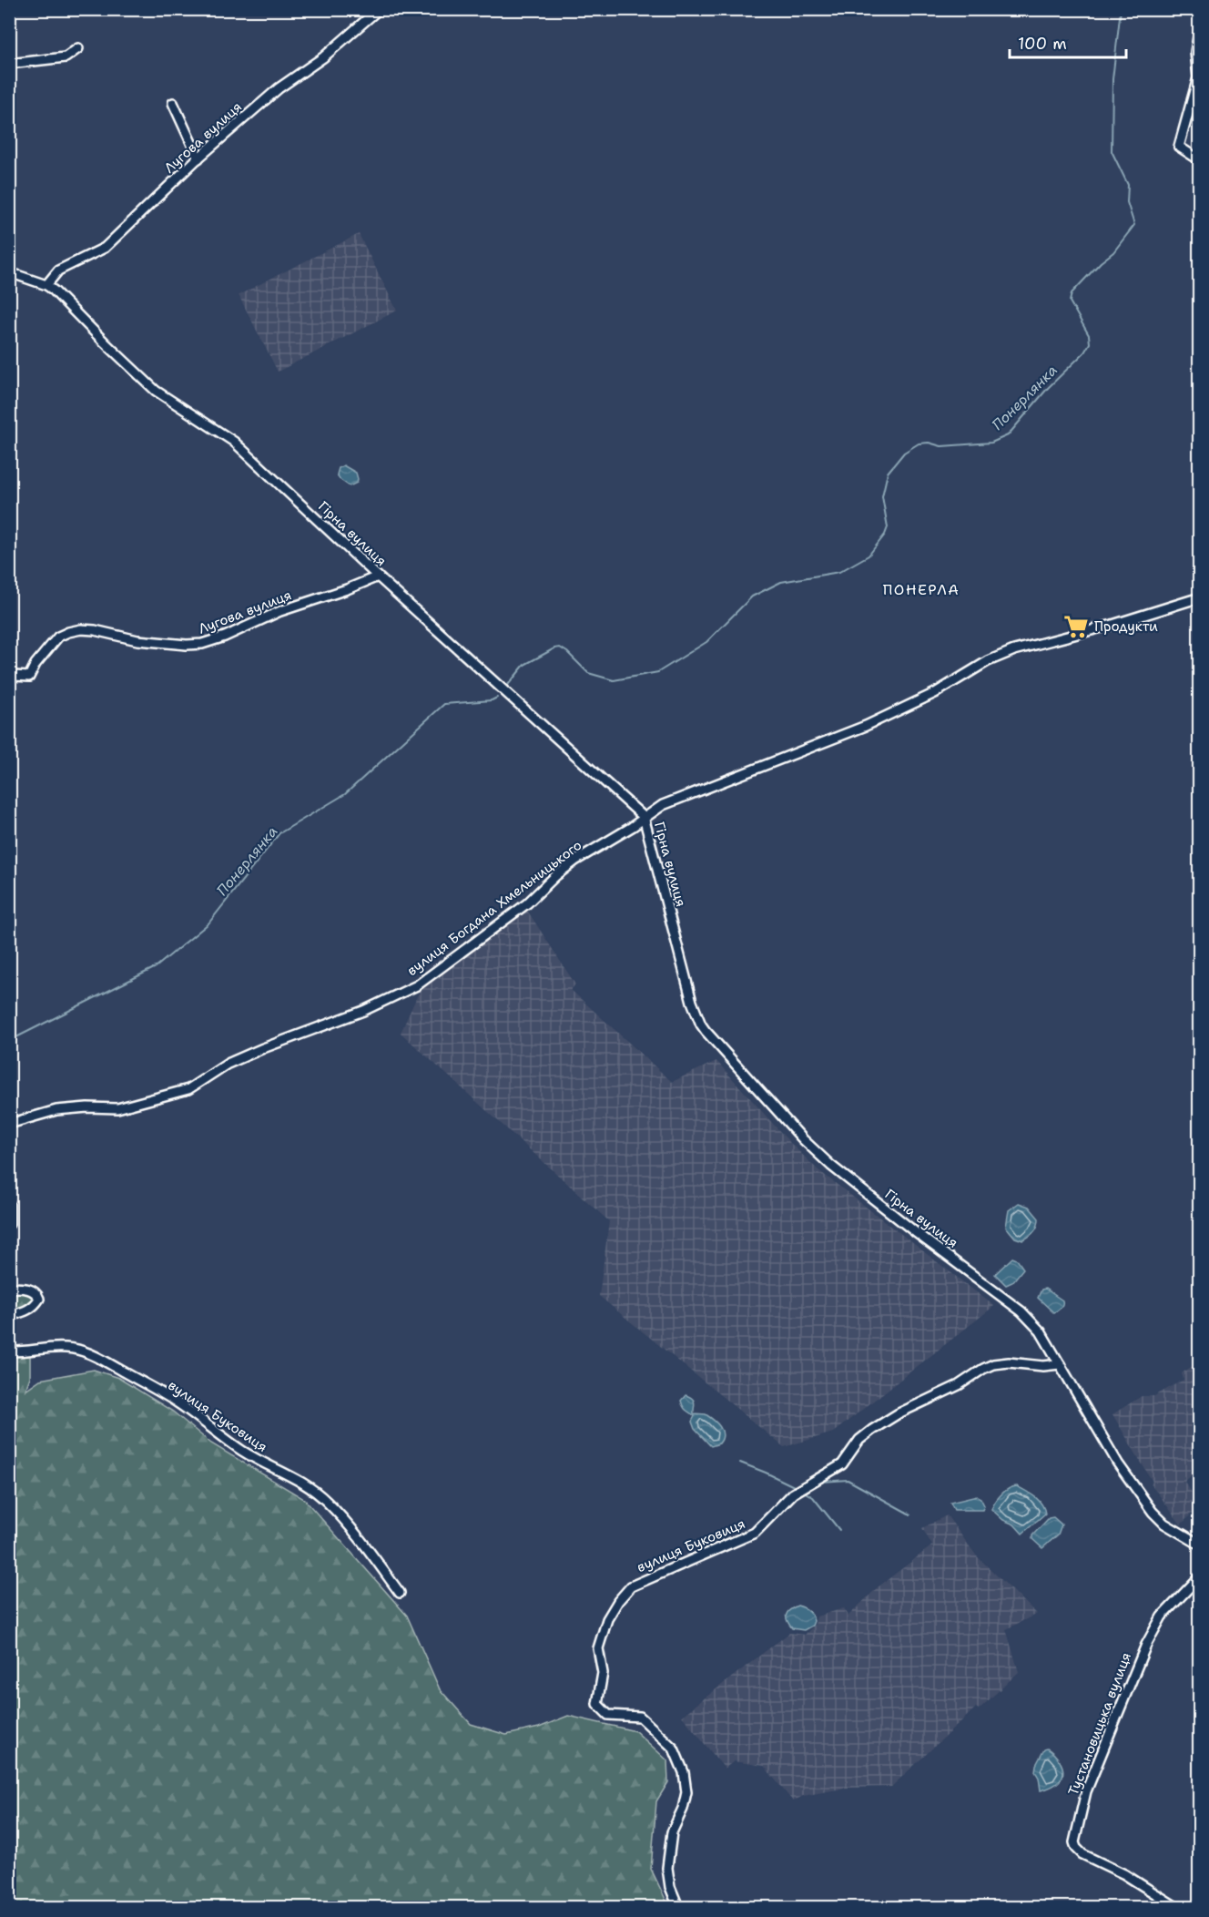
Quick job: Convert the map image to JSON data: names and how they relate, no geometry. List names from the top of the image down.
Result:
{
  "streets": {
    "street": [
      "Лугова вулиця",
      "Гірна вулиця",
      "вулиця Богдана Хмельницького",
      "вулиця Буковиця",
      "Тустановицька вулиця"
    ]
  },
  "crossings": [
    ["Лугова вулиця", "Гірна вулиця"],
    ["Гірна вулиця", "вулиця Богдана Хмельницького"],
    ["Гірна вулиця", "вулиця Буковиця"]
  ],
  "districts": ["ПОНЕРЛА"],
  "water": ["Понерлянка"],
  "places": {
    "supermarket": ["Продукти"]
  },
  "scale_bar": "100 m"
}
